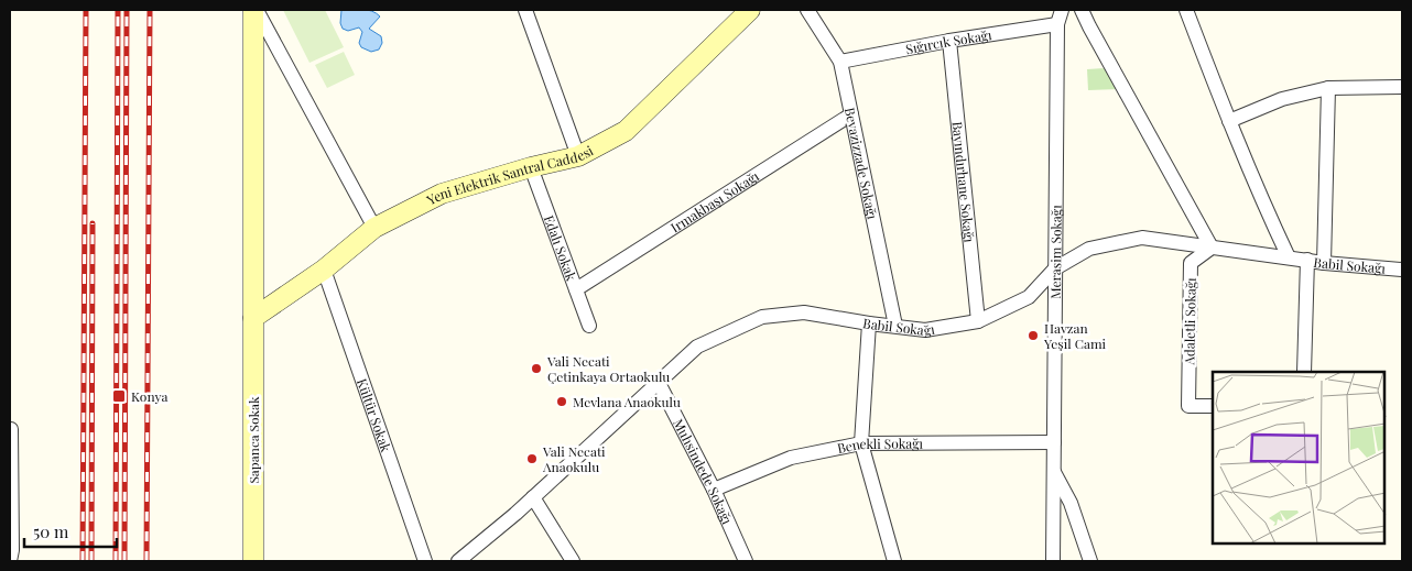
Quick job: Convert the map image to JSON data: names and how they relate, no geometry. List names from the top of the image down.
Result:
{
  "streets": {
    "street": [
      "Sığırcık Sokağı",
      "Beyazizzade Sokağı",
      "Yeni Elektrik Santral Caddesi",
      "Bayındırhane Sokağı",
      "Irmakbaşı Sokağı",
      "Edalı Sokak",
      "Merasim Sokağı",
      "Babil Sokağı",
      "Adaletli Sokağı",
      "Kültür Sokak",
      "Sapanca Sokak",
      "Benekli Sokağı",
      "Muhsindede Sokağı"
    ]
  },
  "crossings": [
    ["Sığırcık Sokağı", "Beyazizzade Sokağı"],
    ["Sığırcık Sokağı", "Bayındırhane Sokağı"],
    ["Sığırcık Sokağı", "Merasim Sokağı"],
    ["Beyazizzade Sokağı", "Irmakbaşı Sokağı"],
    ["Beyazizzade Sokağı", "Babil Sokağı"],
    ["Yeni Elektrik Santral Caddesi", "Edalı Sokak"],
    ["Yeni Elektrik Santral Caddesi", "Kültür Sokak"],
    ["Yeni Elektrik Santral Caddesi", "Sapanca Sokak"],
    ["Bayındırhane Sokağı", "Babil Sokağı"],
    ["Irmakbaşı Sokağı", "Edalı Sokak"],
    ["Merasim Sokağı", "Babil Sokağı"],
    ["Merasim Sokağı", "Benekli Sokağı"],
    ["Babil Sokağı", "Adaletli Sokağı"],
    ["Babil Sokağı", "Muhsindede Sokağı"],
    ["Benekli Sokağı", "Muhsindede Sokağı"]
  ],
  "places": {
    "other": [
      "Havzan Yeşil Cami",
      "Vali Necati Çetinkaya Ortaokulu",
      "Mevlana Anaokulu",
      "Vali Necati Anaokulu"
    ],
    "transit": ["Konya"]
  },
  "scale_bar": "50 m"
}
